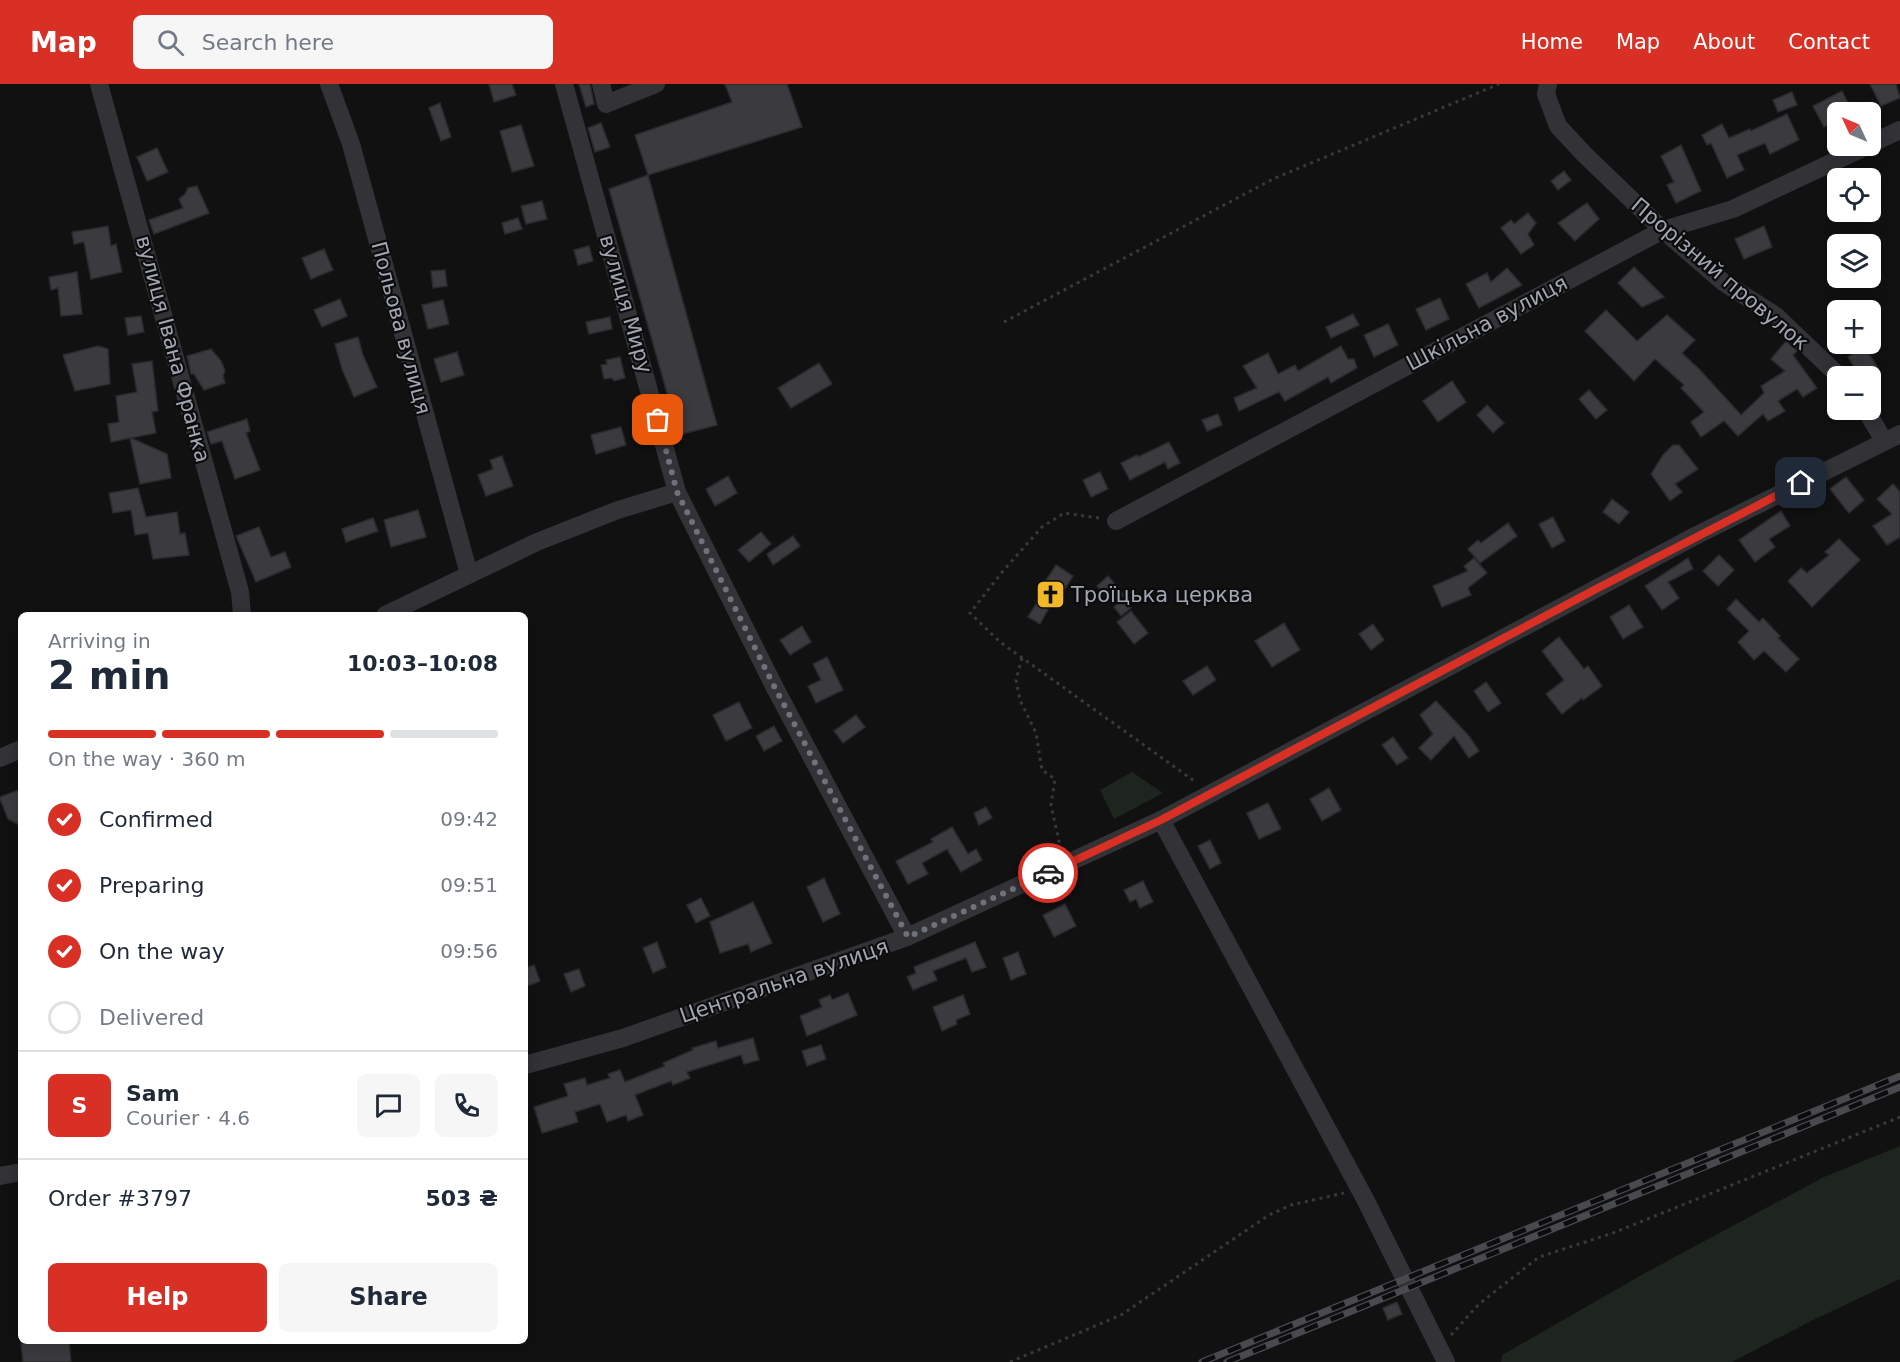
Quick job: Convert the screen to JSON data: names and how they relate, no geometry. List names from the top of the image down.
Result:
{
  "streets": {
    "street": [
      "Прорізний провулок",
      "вулиця Миру",
      "Шкільна вулиця",
      "Польова вулиця",
      "вулиця Івана Франка",
      "Центральна вулиця"
    ]
  },
  "crossings": [
    ["Прорізний провулок", "Шкільна вулиця"],
    ["вулиця Миру", "Центральна вулиця"]
  ],
  "places": {
    "church": ["Троїцька церква"]
  },
  "north": "top left",
  "page": {
    "header": "Map",
    "search": "Search here",
    "nav": [
      "Home",
      "Map",
      "About",
      "Contact"
    ],
    "map_buttons": ["+", "−"],
    "heading": ["2 min", "Arriving in", "10:03–10:08"],
    "panel": [
      "Sam",
      "Courier · 4.6",
      "Order #3797",
      "503 ₴"
    ],
    "bar": "On the way · 360 m",
    "list": [
      ["Confirmed", "09:42"],
      ["Preparing", "09:51"],
      ["On the way", "09:56"],
      "Delivered"
    ],
    "round": "S",
    "buttons": ["Help", "Share"]
  }
}
